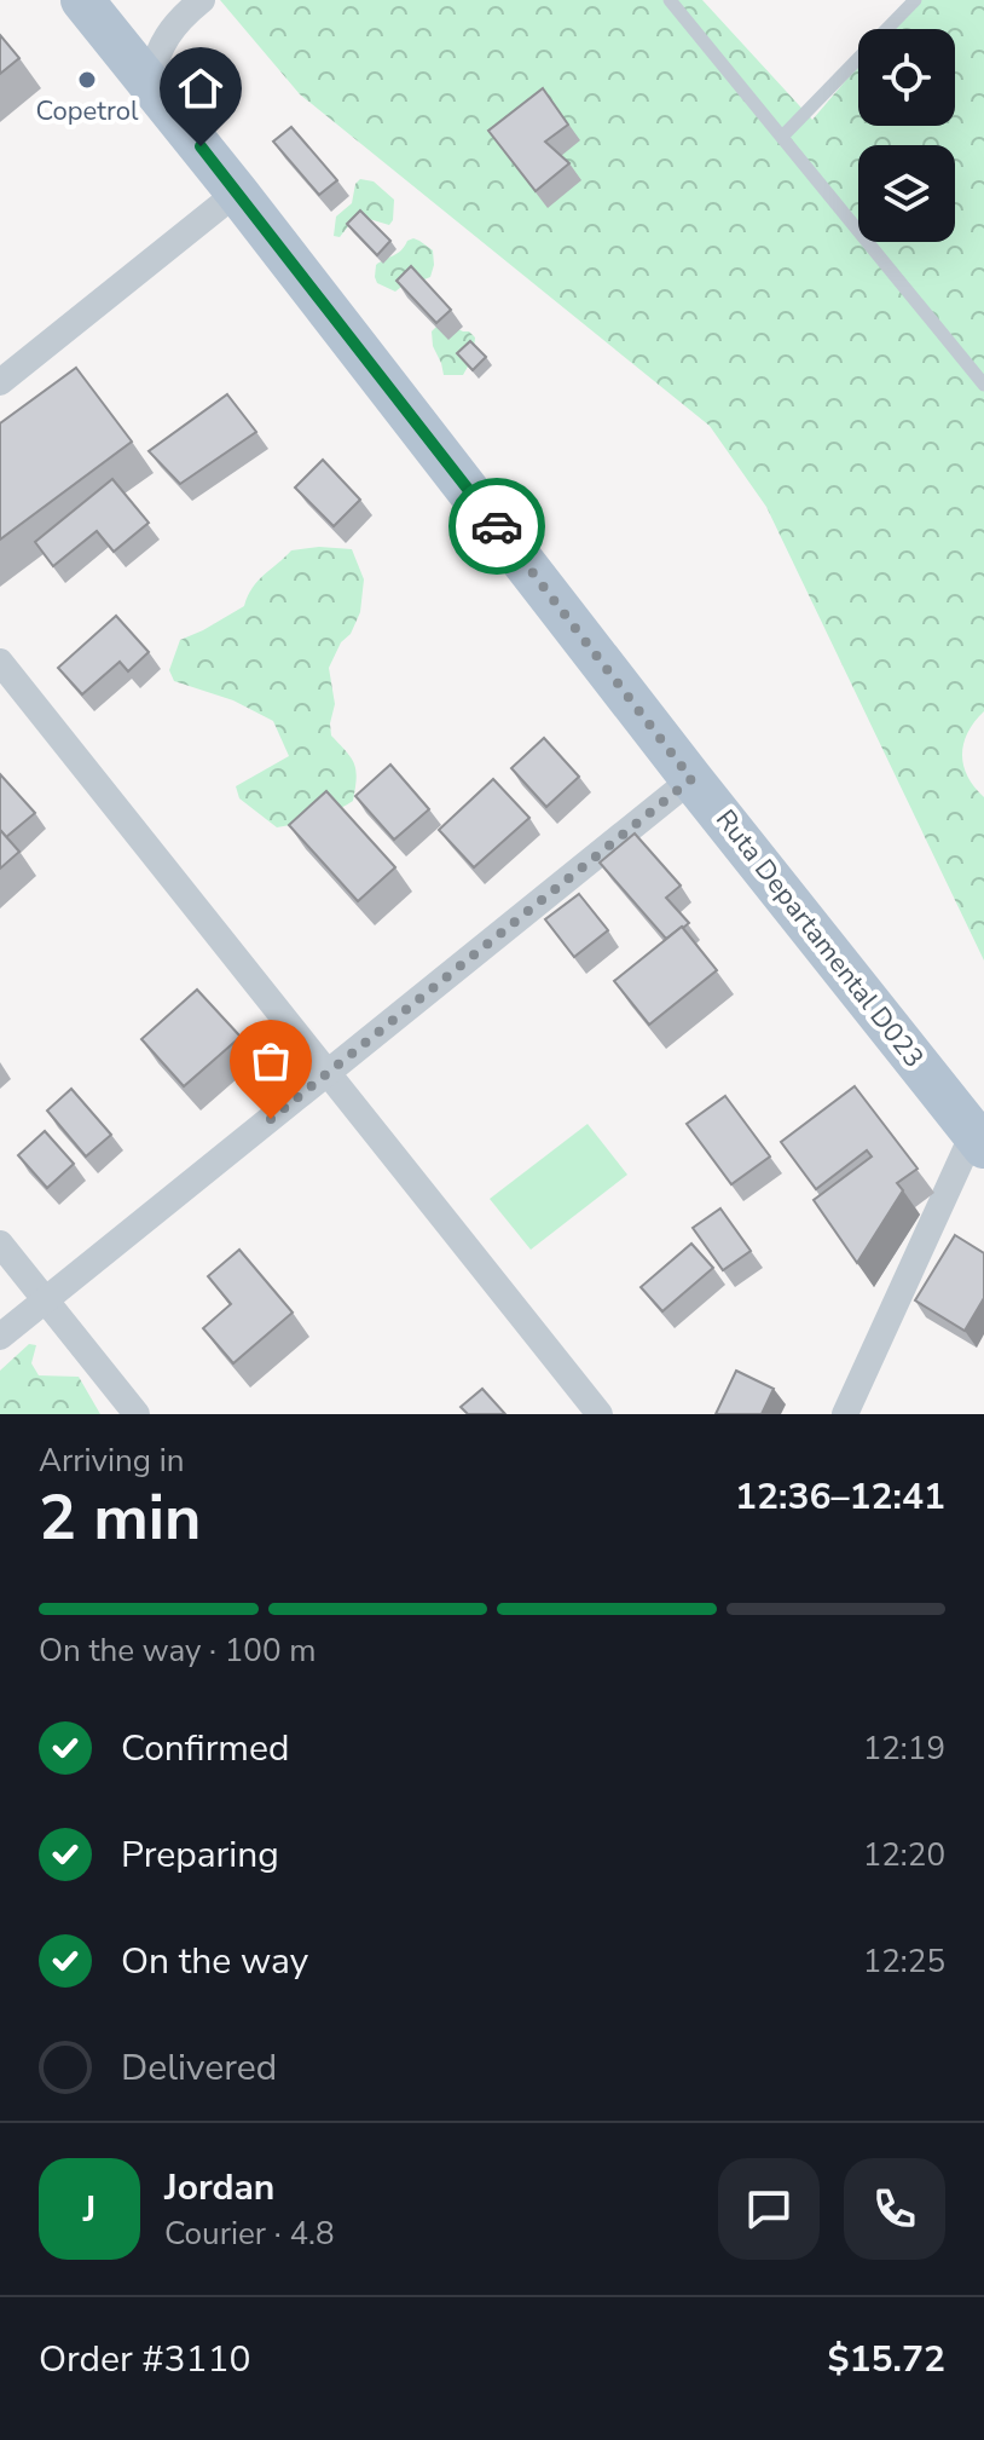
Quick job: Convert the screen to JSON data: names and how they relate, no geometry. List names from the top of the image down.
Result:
{
  "streets": {
    "main road": ["Ruta Departamental D023"]
  },
  "places": ["Copetrol"],
  "page": {
    "heading": ["2 min", "Arriving in", "12:36–12:41"],
    "panel": [
      "Jordan",
      "Courier · 4.8",
      "Order #3110",
      "$15.72"
    ],
    "bar": "On the way · 100 m",
    "list": [
      ["Confirmed", "12:19"],
      ["Preparing", "12:20"],
      ["On the way", "12:25"],
      "Delivered"
    ],
    "round": "J"
  }
}
